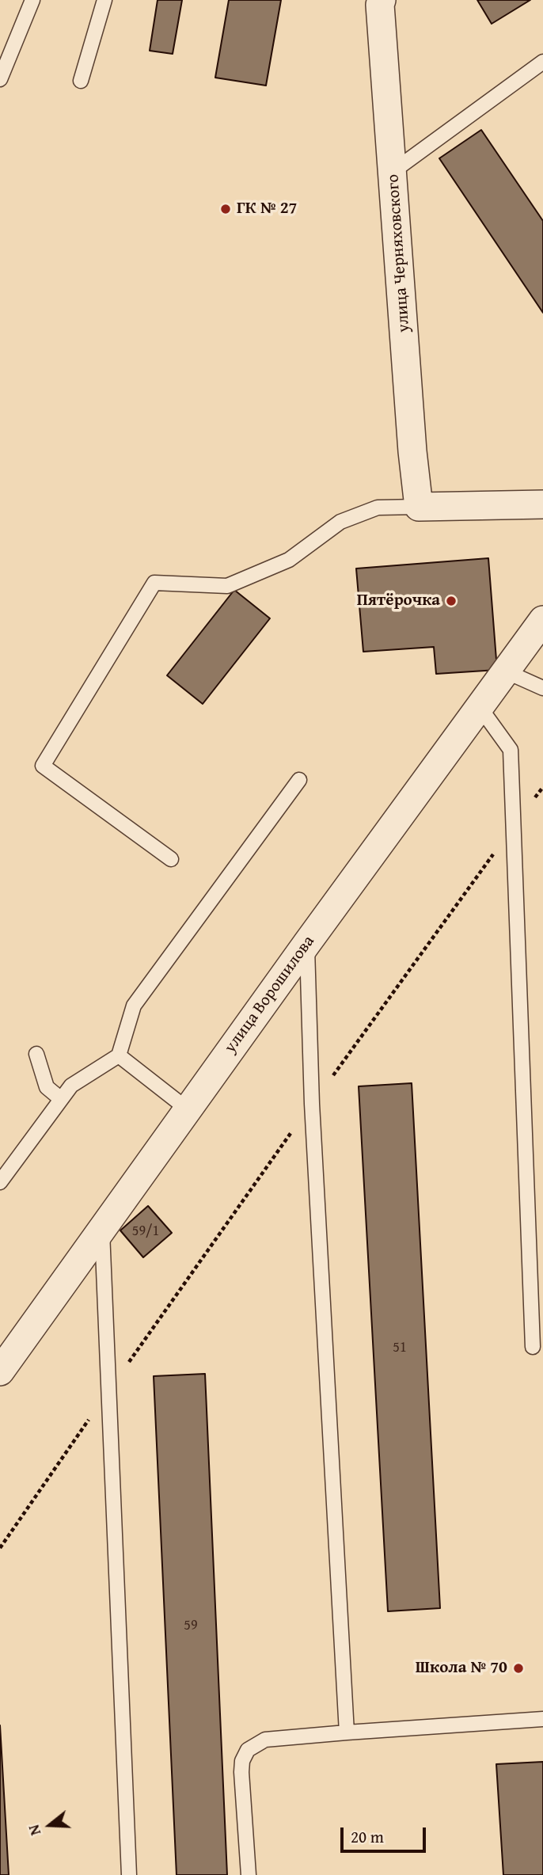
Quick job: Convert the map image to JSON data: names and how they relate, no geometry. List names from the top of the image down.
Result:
{
  "streets": {
    "street": ["улица Черняховского", "улица Ворошилова"]
  },
  "places": ["ГК № 27", "Пятёрочка", "Школа № 70"],
  "house_numbers": ["59/1", "51", "59"],
  "scale_bar": "20 m",
  "north": "left"
}
